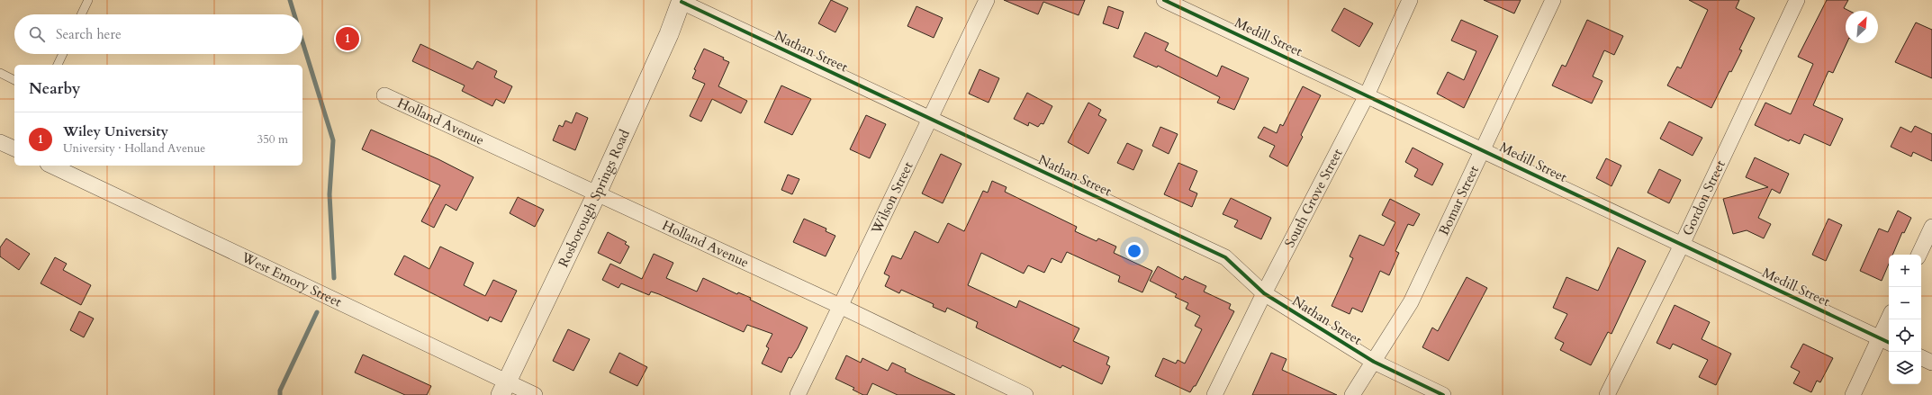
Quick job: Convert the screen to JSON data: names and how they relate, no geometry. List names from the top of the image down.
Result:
{
  "streets": {
    "street": [
      "Medill Street",
      "Nathan Street",
      "Holland Avenue",
      "Wilson Street",
      "South Grove Street",
      "Gordon Street",
      "Rosborough Springs Road",
      "Bomar Street",
      "West Emory Street"
    ]
  },
  "crossings": [
    ["Medill Street", "South Grove Street"],
    ["Medill Street", "Gordon Street"],
    ["Medill Street", "Bomar Street"],
    ["Nathan Street", "Wilson Street"],
    ["Nathan Street", "South Grove Street"],
    ["Nathan Street", "Rosborough Springs Road"],
    ["Nathan Street", "Bomar Street"],
    ["Holland Avenue", "Wilson Street"],
    ["Holland Avenue", "Rosborough Springs Road"],
    ["Rosborough Springs Road", "West Emory Street"]
  ],
  "north": "top right",
  "page": {
    "search": "Search here",
    "pins": "1",
    "heading": "Nearby",
    "list": [
      {
        "mark": "1",
        "name": "Wiley University",
        "note": "University · Holland Avenue",
        "value": "350 m"
      }
    ],
    "map_buttons": ["+", "−"]
  }
}
